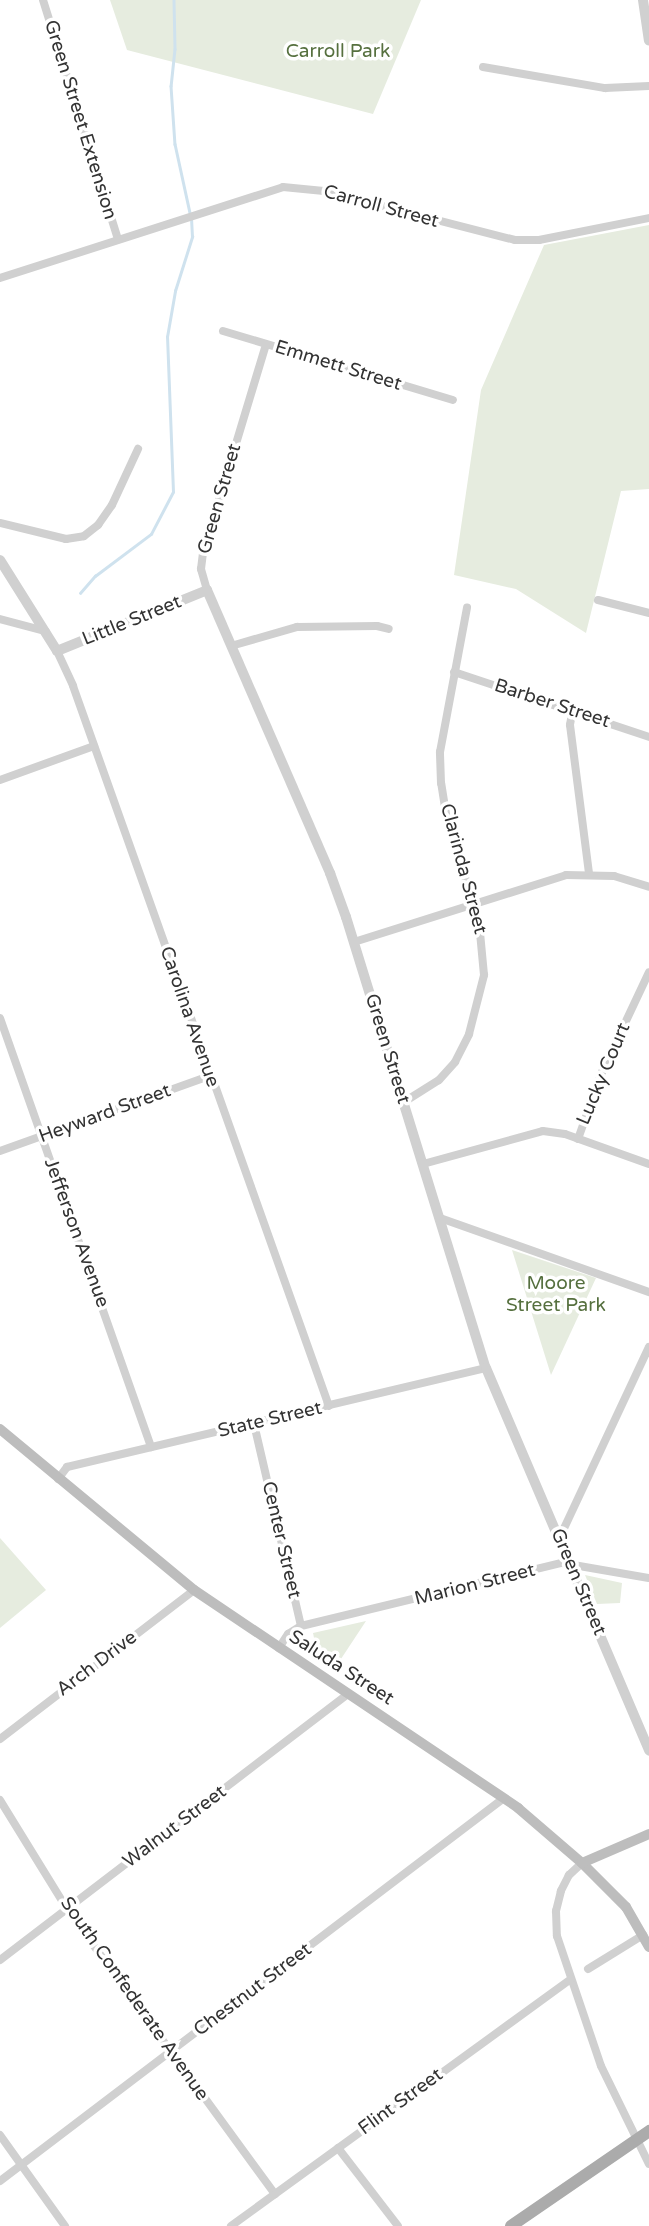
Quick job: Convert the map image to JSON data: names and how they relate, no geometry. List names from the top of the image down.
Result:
{
  "streets": {
    "main road": ["Saluda Street"],
    "street": [
      "Green Street Extension",
      "Carroll Street",
      "Emmett Street",
      "Green Street",
      "Little Street",
      "Barber Street",
      "Clarinda Street",
      "Carolina Avenue",
      "Lucky Court",
      "Heyward Street",
      "Jefferson Avenue",
      "State Street",
      "Center Street",
      "Marion Street",
      "Arch Drive",
      "Walnut Street",
      "Chestnut Street",
      "South Confederate Avenue",
      "Flint Street"
    ]
  },
  "crossings": [
    ["Green Street Extension", "Carroll Street"],
    ["Emmett Street", "Green Street"],
    ["Green Street", "Little Street"],
    ["Green Street", "Clarinda Street"],
    ["Green Street", "State Street"],
    ["Green Street", "Marion Street"],
    ["Little Street", "Carolina Avenue"],
    ["Barber Street", "Clarinda Street"],
    ["Carolina Avenue", "Heyward Street"],
    ["Carolina Avenue", "State Street"],
    ["Heyward Street", "Jefferson Avenue"],
    ["Jefferson Avenue", "State Street"],
    ["State Street", "Center Street"],
    ["State Street", "Saluda Street"],
    ["Center Street", "Marion Street"],
    ["Center Street", "Saluda Street"],
    ["Arch Drive", "Saluda Street"],
    ["Saluda Street", "Walnut Street"],
    ["Saluda Street", "Chestnut Street"],
    ["Walnut Street", "South Confederate Avenue"],
    ["Chestnut Street", "South Confederate Avenue"],
    ["South Confederate Avenue", "Flint Street"]
  ],
  "parks": ["Carroll Park", "Moore Street Park"]
}
